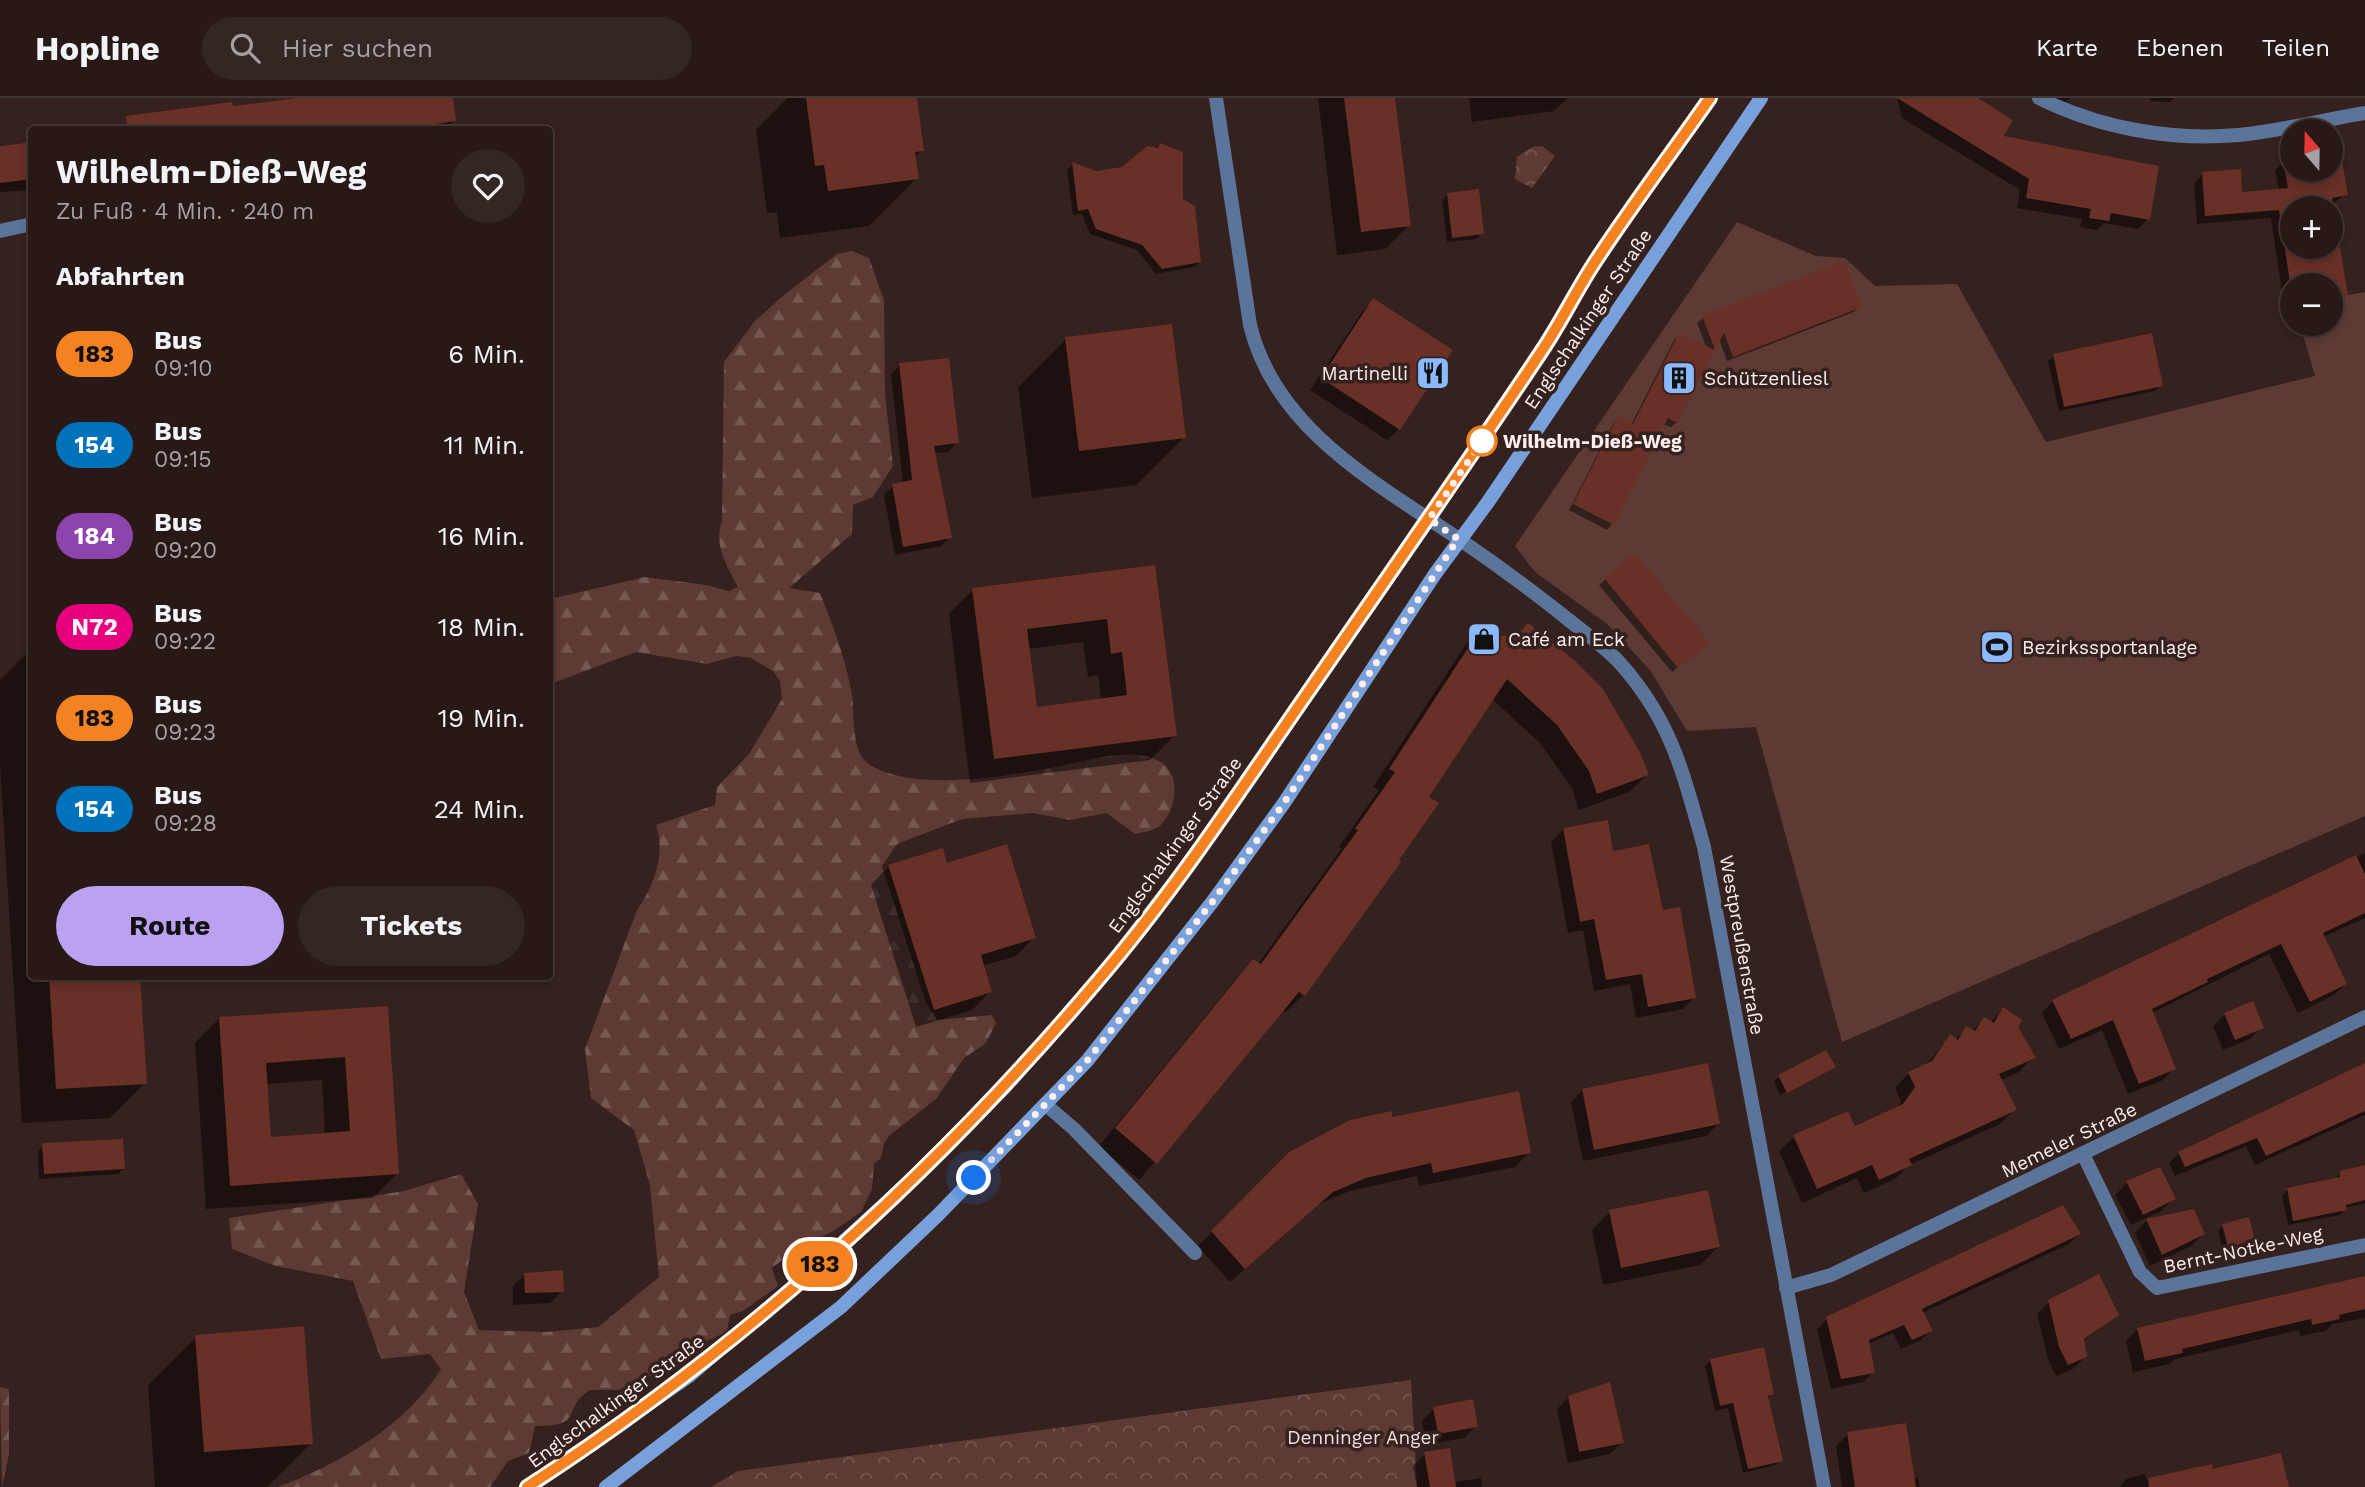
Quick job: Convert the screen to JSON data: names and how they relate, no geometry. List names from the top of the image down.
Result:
{
  "streets": {
    "main road": ["Englschalkinger Straße"],
    "street": ["Westpreußenstraße", "Memeler Straße", "Bernt-Notke-Weg"]
  },
  "crossings": [
    ["Englschalkinger Straße", "Westpreußenstraße"],
    ["Westpreußenstraße", "Memeler Straße"],
    ["Memeler Straße", "Bernt-Notke-Weg"]
  ],
  "parks": ["Denninger Anger"],
  "places": {
    "restaurant": ["Martinelli"],
    "building": ["Schützenliesl"],
    "other": ["Wilhelm-Dieß-Weg"],
    "shop": ["Café am Eck"],
    "sports": ["Bezirkssportanlage"]
  },
  "lines": ["bus line 183"],
  "north": "top",
  "page": {
    "header": "Hopline",
    "search": "Hier suchen",
    "nav": ["Karte", "Ebenen", "Teilen"],
    "on_map": "183",
    "map_buttons": ["+", "−"],
    "heading": [
      ["Wilhelm-Dieß-Weg", "Zu Fuß · 4 Min. · 240 m"],
      "Abfahrten"
    ],
    "list": [
      {
        "mark": "183",
        "name": "Bus",
        "note": "09:10",
        "value": "6 Min."
      },
      {
        "mark": "154",
        "name": "Bus",
        "note": "09:15",
        "value": "11 Min."
      },
      {
        "mark": "184",
        "name": "Bus",
        "note": "09:20",
        "value": "16 Min."
      },
      {
        "mark": "N72",
        "name": "Bus",
        "note": "09:22",
        "value": "18 Min."
      },
      {
        "mark": "183",
        "name": "Bus",
        "note": "09:23",
        "value": "19 Min."
      },
      {
        "mark": "154",
        "name": "Bus",
        "note": "09:28",
        "value": "24 Min."
      }
    ],
    "buttons": ["Route", "Tickets"]
  }
}
